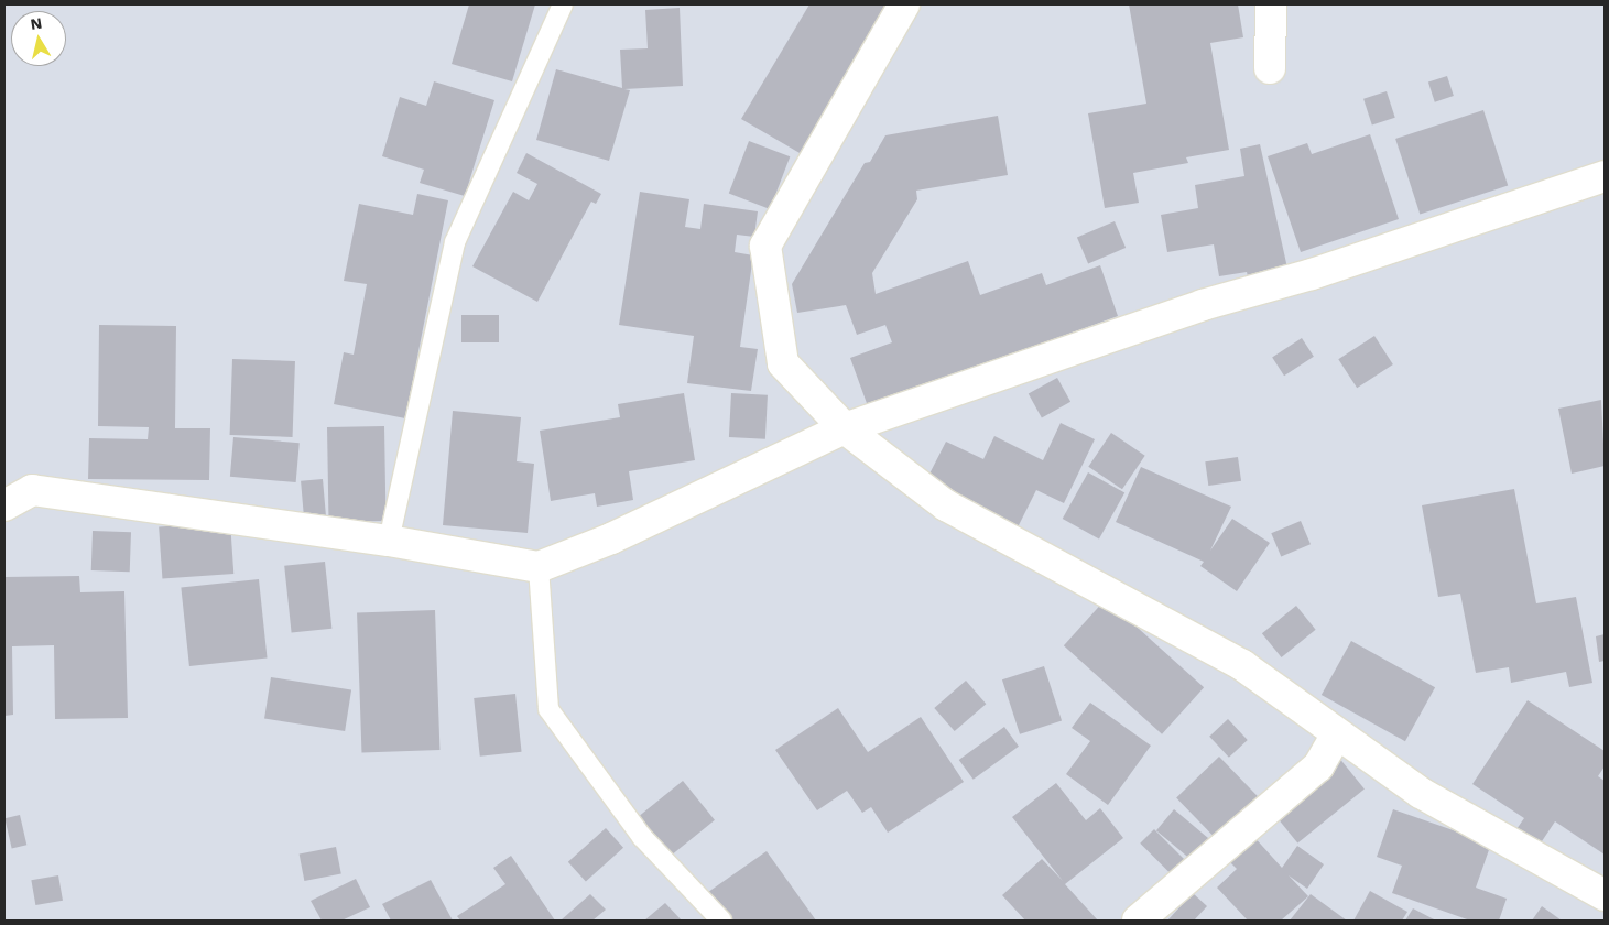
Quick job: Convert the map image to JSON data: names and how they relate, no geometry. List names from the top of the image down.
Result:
{
  "north": "top"
}
